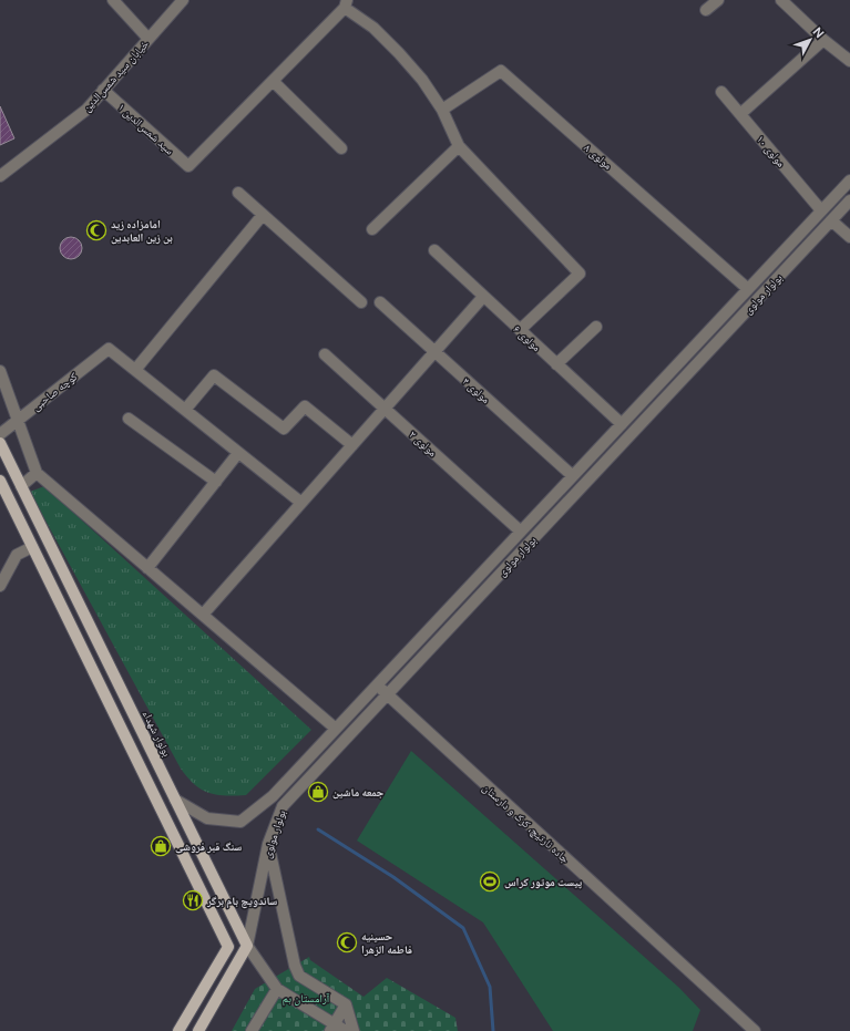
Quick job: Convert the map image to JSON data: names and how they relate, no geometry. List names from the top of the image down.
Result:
{
  "streets": {
    "main road": ["بولوار شهداء"],
    "street": [
      "خیابان سید شمس‌الدین",
      "سید شمس‌الدین ۱",
      "مولوی ۱۰",
      "مولوی ۸",
      "بولوار مولوی",
      "مولوی ۶",
      "مولوی ۴",
      "کوچه صاحبی",
      "مولوی ۲",
      "جاده نارتیچ، کرک و دارستان"
    ]
  },
  "crossings": [
    ["خیابان سید شمس‌الدین", "سید شمس‌الدین ۱"],
    ["مولوی ۱۰", "بولوار مولوی"],
    ["مولوی ۸", "بولوار مولوی"],
    ["بولوار مولوی", "مولوی ۶"],
    ["بولوار مولوی", "مولوی ۴"],
    ["بولوار مولوی", "مولوی ۲"],
    ["بولوار مولوی", "بولوار شهداء"],
    ["بولوار مولوی", "جاده نارتیچ، کرک و دارستان"]
  ],
  "parks": ["آرامستان بم"],
  "places": {
    "mosque": ["امامزاده زید بن زین العابدین", "حسینیه فاطمه الزهرا"],
    "shop": ["جمعه ماشین", "سنگ قبر فروشی"],
    "sports": ["پیست موتور کراس"],
    "restaurant": ["ساندویچ بام برگر"]
  },
  "north": "top right"
}
